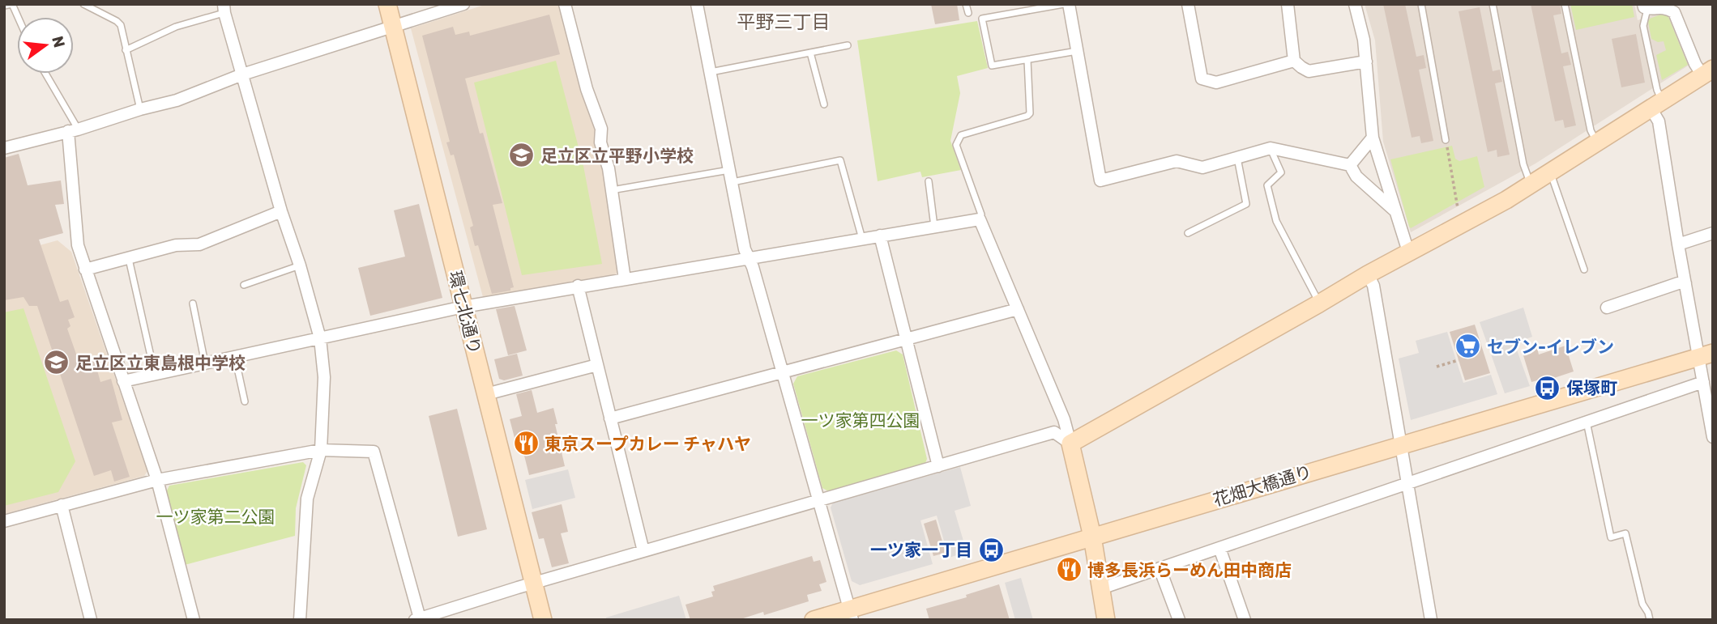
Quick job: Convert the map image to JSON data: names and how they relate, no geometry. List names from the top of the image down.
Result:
{
  "streets": {
    "street": ["環七北通り", "花畑大橋通り"]
  },
  "districts": ["平野三丁目"],
  "parks": ["一ツ家第四公園", "一ツ家第二公園"],
  "places": {
    "school or university": ["足立区立平野小学校", "足立区立東島根中学校"],
    "supermarket": ["セブン-イレブン"],
    "bus stop": ["保塚町", "一ツ家一丁目"],
    "restaurant": ["東京スープカレー チャハヤ", "博多長浜らーめん田中商店"]
  },
  "north": "right"
}
